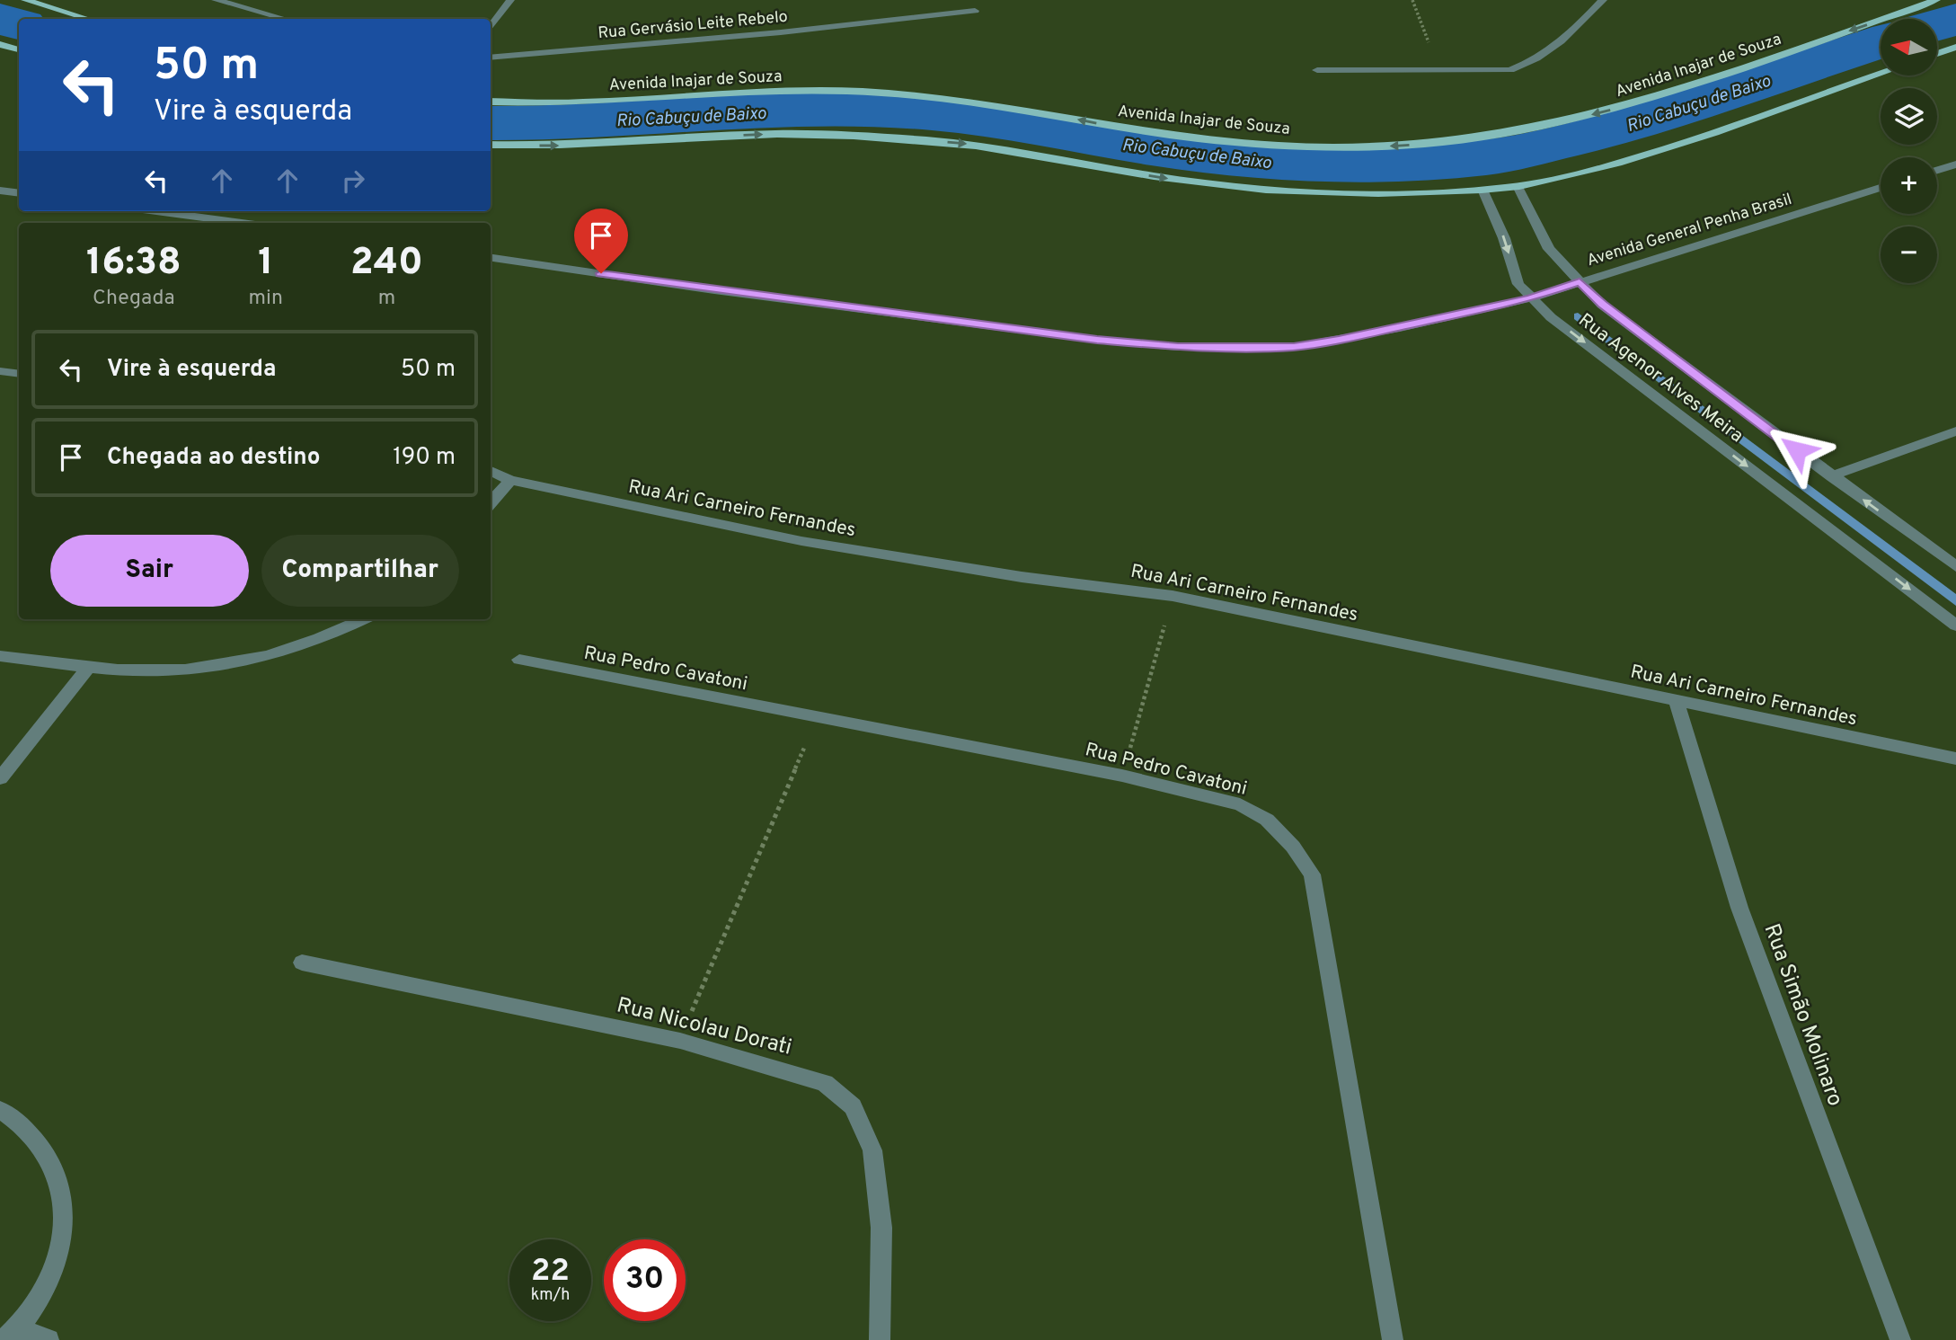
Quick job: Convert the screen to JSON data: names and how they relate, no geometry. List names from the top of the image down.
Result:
{
  "streets": {
    "main road": ["Avenida Inajar de Souza"],
    "street": [
      "Rua Gervásio Leite Rebelo",
      "Avenida General Penha Brasil",
      "Rua Agenor Alves Meira",
      "Rua Ari Carneiro Fernandes",
      "Rua Pedro Cavatoni",
      "Rua Simão Molinaro",
      "Rua Nicolau Dorati"
    ]
  },
  "crossings": [
    ["Avenida General Penha Brasil", "Rua Agenor Alves Meira"],
    ["Rua Ari Carneiro Fernandes", "Rua Simão Molinaro"]
  ],
  "water": ["Rio Cabuçu de Baixo"],
  "north": "left",
  "page": {
    "map_buttons": ["+", "−"],
    "turn": ["50 m", "Vire à esquerda"],
    "eta": [
      "16:38",
      "Chegada",
      "1",
      "min",
      "240",
      "m"
    ],
    "list": [
      {
        "name": "Vire à esquerda",
        "value": "50 m"
      },
      {
        "name": "Chegada ao destino",
        "value": "190 m"
      }
    ],
    "buttons": ["Sair", "Compartilhar"],
    "speed": "22 km/h",
    "limit": "30"
  }
}
